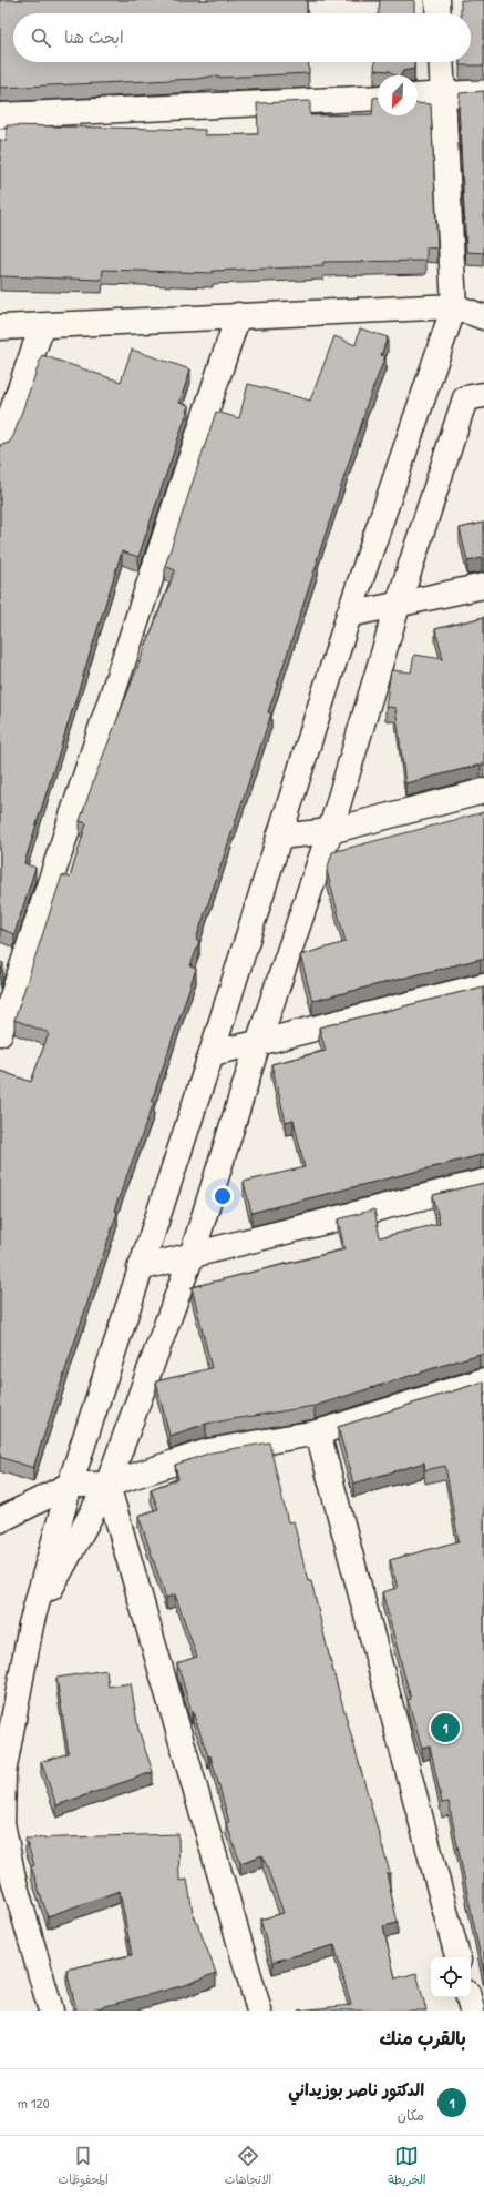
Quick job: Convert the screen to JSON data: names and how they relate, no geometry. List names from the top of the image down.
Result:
{
  "north": "bottom left",
  "page": {
    "search": "ابحث هنا",
    "pins": "1",
    "heading": "بالقرب منك",
    "list": [
      {
        "mark": "1",
        "name": "الدكتور ناصر بوزيداني",
        "note": "مكان",
        "value": "120 m"
      }
    ],
    "nav": ["الخريطة", "الاتجاهات", "المحفوظات"]
  }
}
